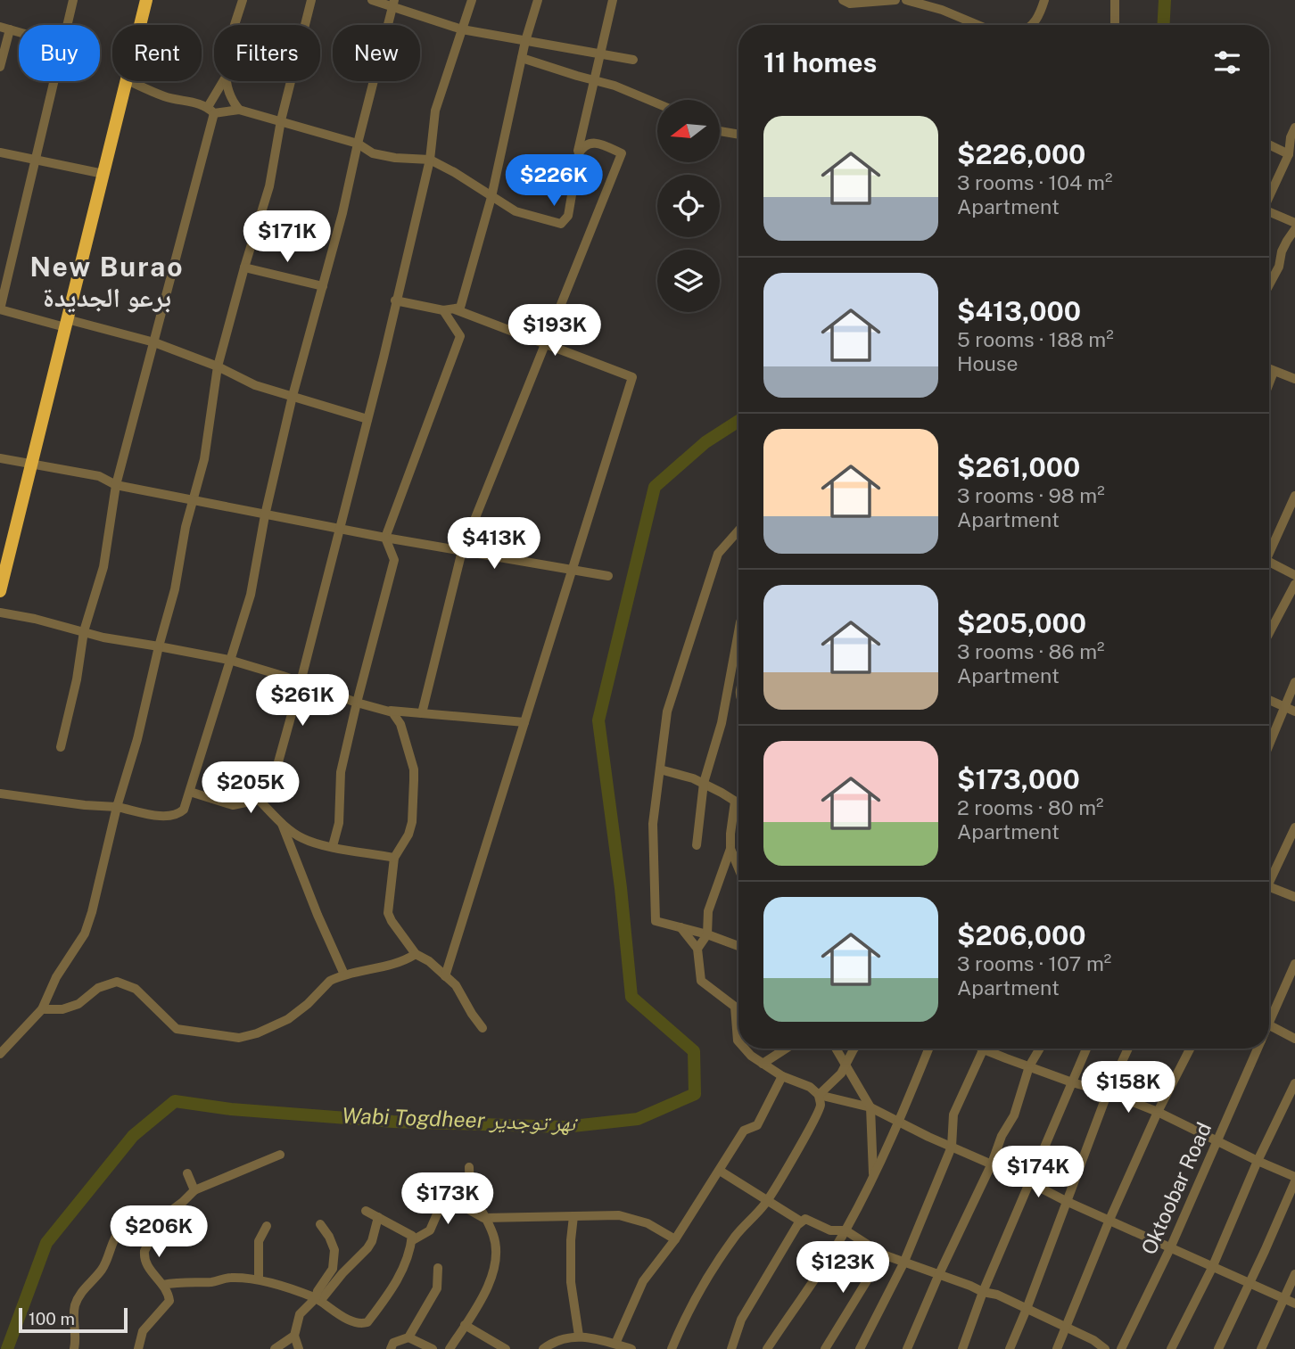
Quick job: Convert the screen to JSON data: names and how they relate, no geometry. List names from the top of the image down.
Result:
{
  "streets": {
    "street": ["Oktoobar Road"]
  },
  "districts": ["New Burao برعو الجديدة"],
  "water": ["Wabi Togdheer نهر توجدير"],
  "scale_bar": "100 m",
  "north": "left",
  "page": {
    "chip": [
      "Buy",
      "Rent",
      "Filters",
      "New"
    ],
    "heading": "11 homes",
    "list": [
      {
        "name": "$226,000",
        "note": "3 rooms · 104 m² · Apartment"
      },
      {
        "name": "$413,000",
        "note": "5 rooms · 188 m² · House"
      },
      {
        "name": "$261,000",
        "note": "3 rooms · 98 m² · Apartment"
      },
      {
        "name": "$205,000",
        "note": "3 rooms · 86 m² · Apartment"
      },
      {
        "name": "$173,000",
        "note": "2 rooms · 80 m² · Apartment"
      },
      {
        "name": "$206,000",
        "note": "3 rooms · 107 m² · Apartment"
      }
    ],
    "price": [
      "$226K",
      "$171K",
      "$193K",
      "$413K",
      "$261K",
      "$205K",
      "$158K",
      "$174K",
      "$173K",
      "$206K",
      "$123K"
    ],
    "scale": "100 m"
  }
}
